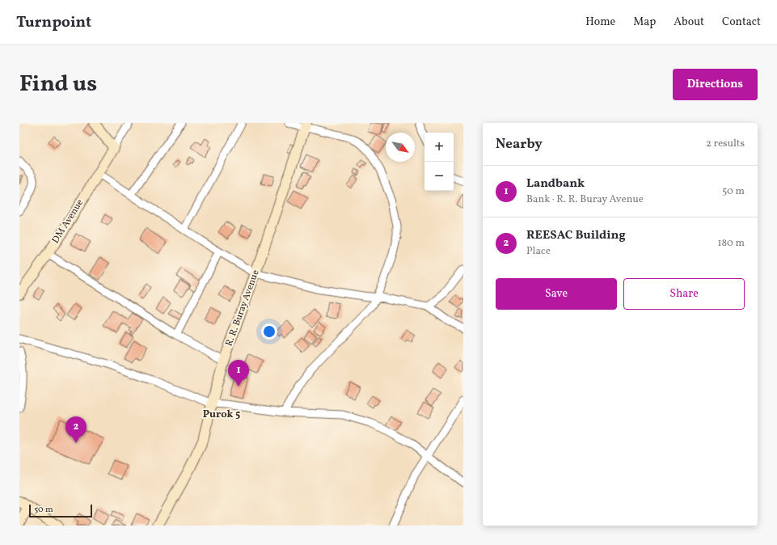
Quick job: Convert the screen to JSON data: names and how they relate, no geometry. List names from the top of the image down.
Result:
{
  "streets": {
    "street": ["DM Avenue", "R. R. Buray Avenue"]
  },
  "districts": ["Purok 5"],
  "scale_bar": "50 m",
  "north": "bottom right",
  "page": {
    "header": "Turnpoint",
    "nav": [
      "Home",
      "Map",
      "About",
      "Contact"
    ],
    "title": "Find us",
    "buttons": [
      "Directions",
      ["Save", "Share"]
    ],
    "heading": ["Nearby", "2 results"],
    "map_buttons": ["+", "−"],
    "list": [
      {
        "mark": "1",
        "name": "Landbank",
        "note": "Bank · R. R. Buray Avenue",
        "value": "50 m"
      },
      {
        "mark": "2",
        "name": "REESAC Building",
        "note": "Place",
        "value": "180 m"
      }
    ],
    "pins": ["1", "2"],
    "scale": "50 m"
  }
}
